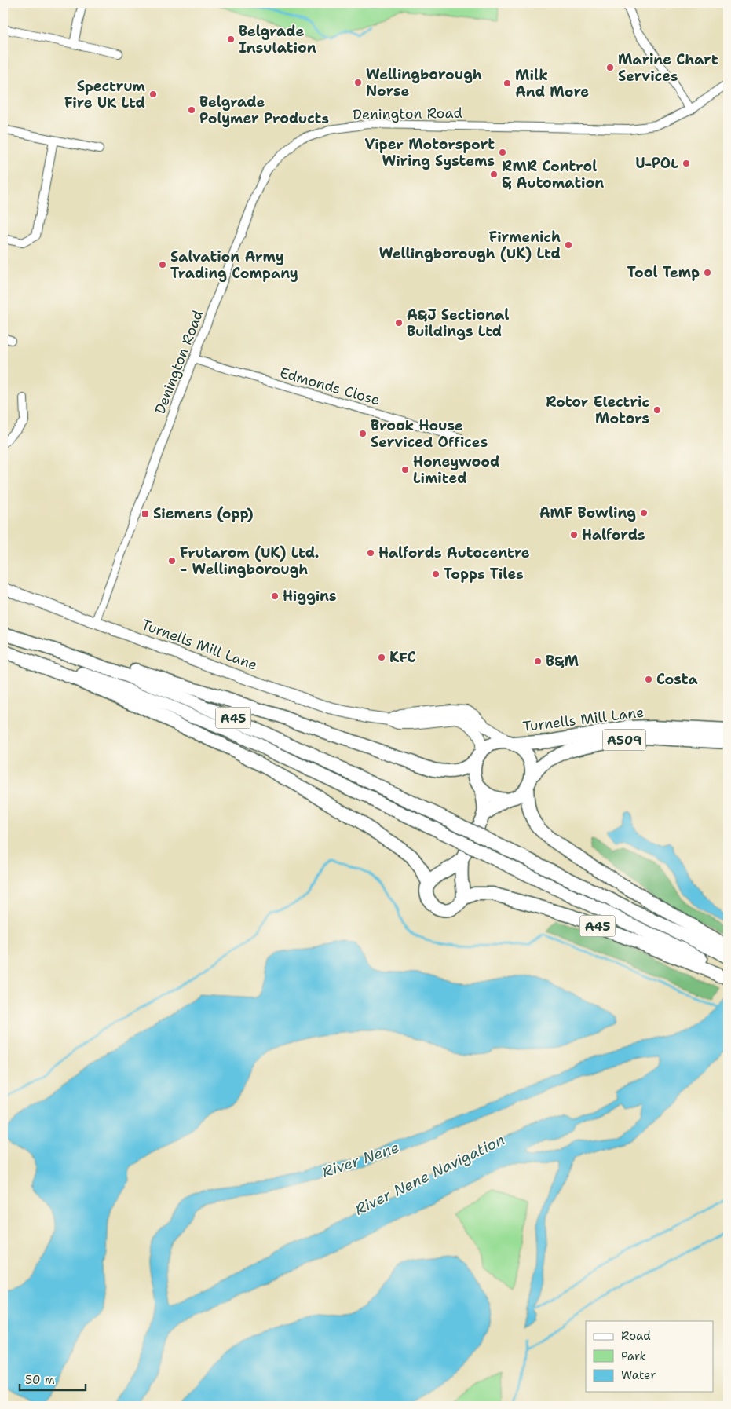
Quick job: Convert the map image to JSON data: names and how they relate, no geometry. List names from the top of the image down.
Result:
{
  "streets": {
    "highway": ["Turnells Mill Lane", "A45", "A509"],
    "street": ["Denington Road", "Edmonds Close"]
  },
  "crossings": [
    ["Denington Road", "Edmonds Close"],
    ["Denington Road", "Turnells Mill Lane"],
    ["Turnells Mill Lane", "A45"]
  ],
  "water": ["River Nene", "River Nene Navigation"],
  "places": {
    "other": [
      "Belgrade Insulation",
      "Marine Chart Services",
      "Wellingborough Norse",
      "Milk And More",
      "Spectrum Fire UK Ltd",
      "Belgrade Polymer Products",
      "Viper Motorsport Wiring Systems",
      "U-POL",
      "RMR Control & Automation",
      "Firmenich Wellingborough (UK) Ltd",
      "Salvation Army Trading Company",
      "Tool Temp",
      "A&J Sectional Buildings Ltd",
      "Rotor Electric Motors",
      "Brook House Serviced Offices",
      "Honeywood Limited",
      "AMF Bowling",
      "Halfords",
      "Halfords Autocentre",
      "Frutarom (UK) Ltd. - Wellingborough",
      "Topps Tiles",
      "Higgins",
      "KFC",
      "B&M",
      "Costa"
    ],
    "transit": ["Siemens (opp)"]
  },
  "legend": ["Road", "Park", "Water"],
  "scale_bar": "50 m"
}
